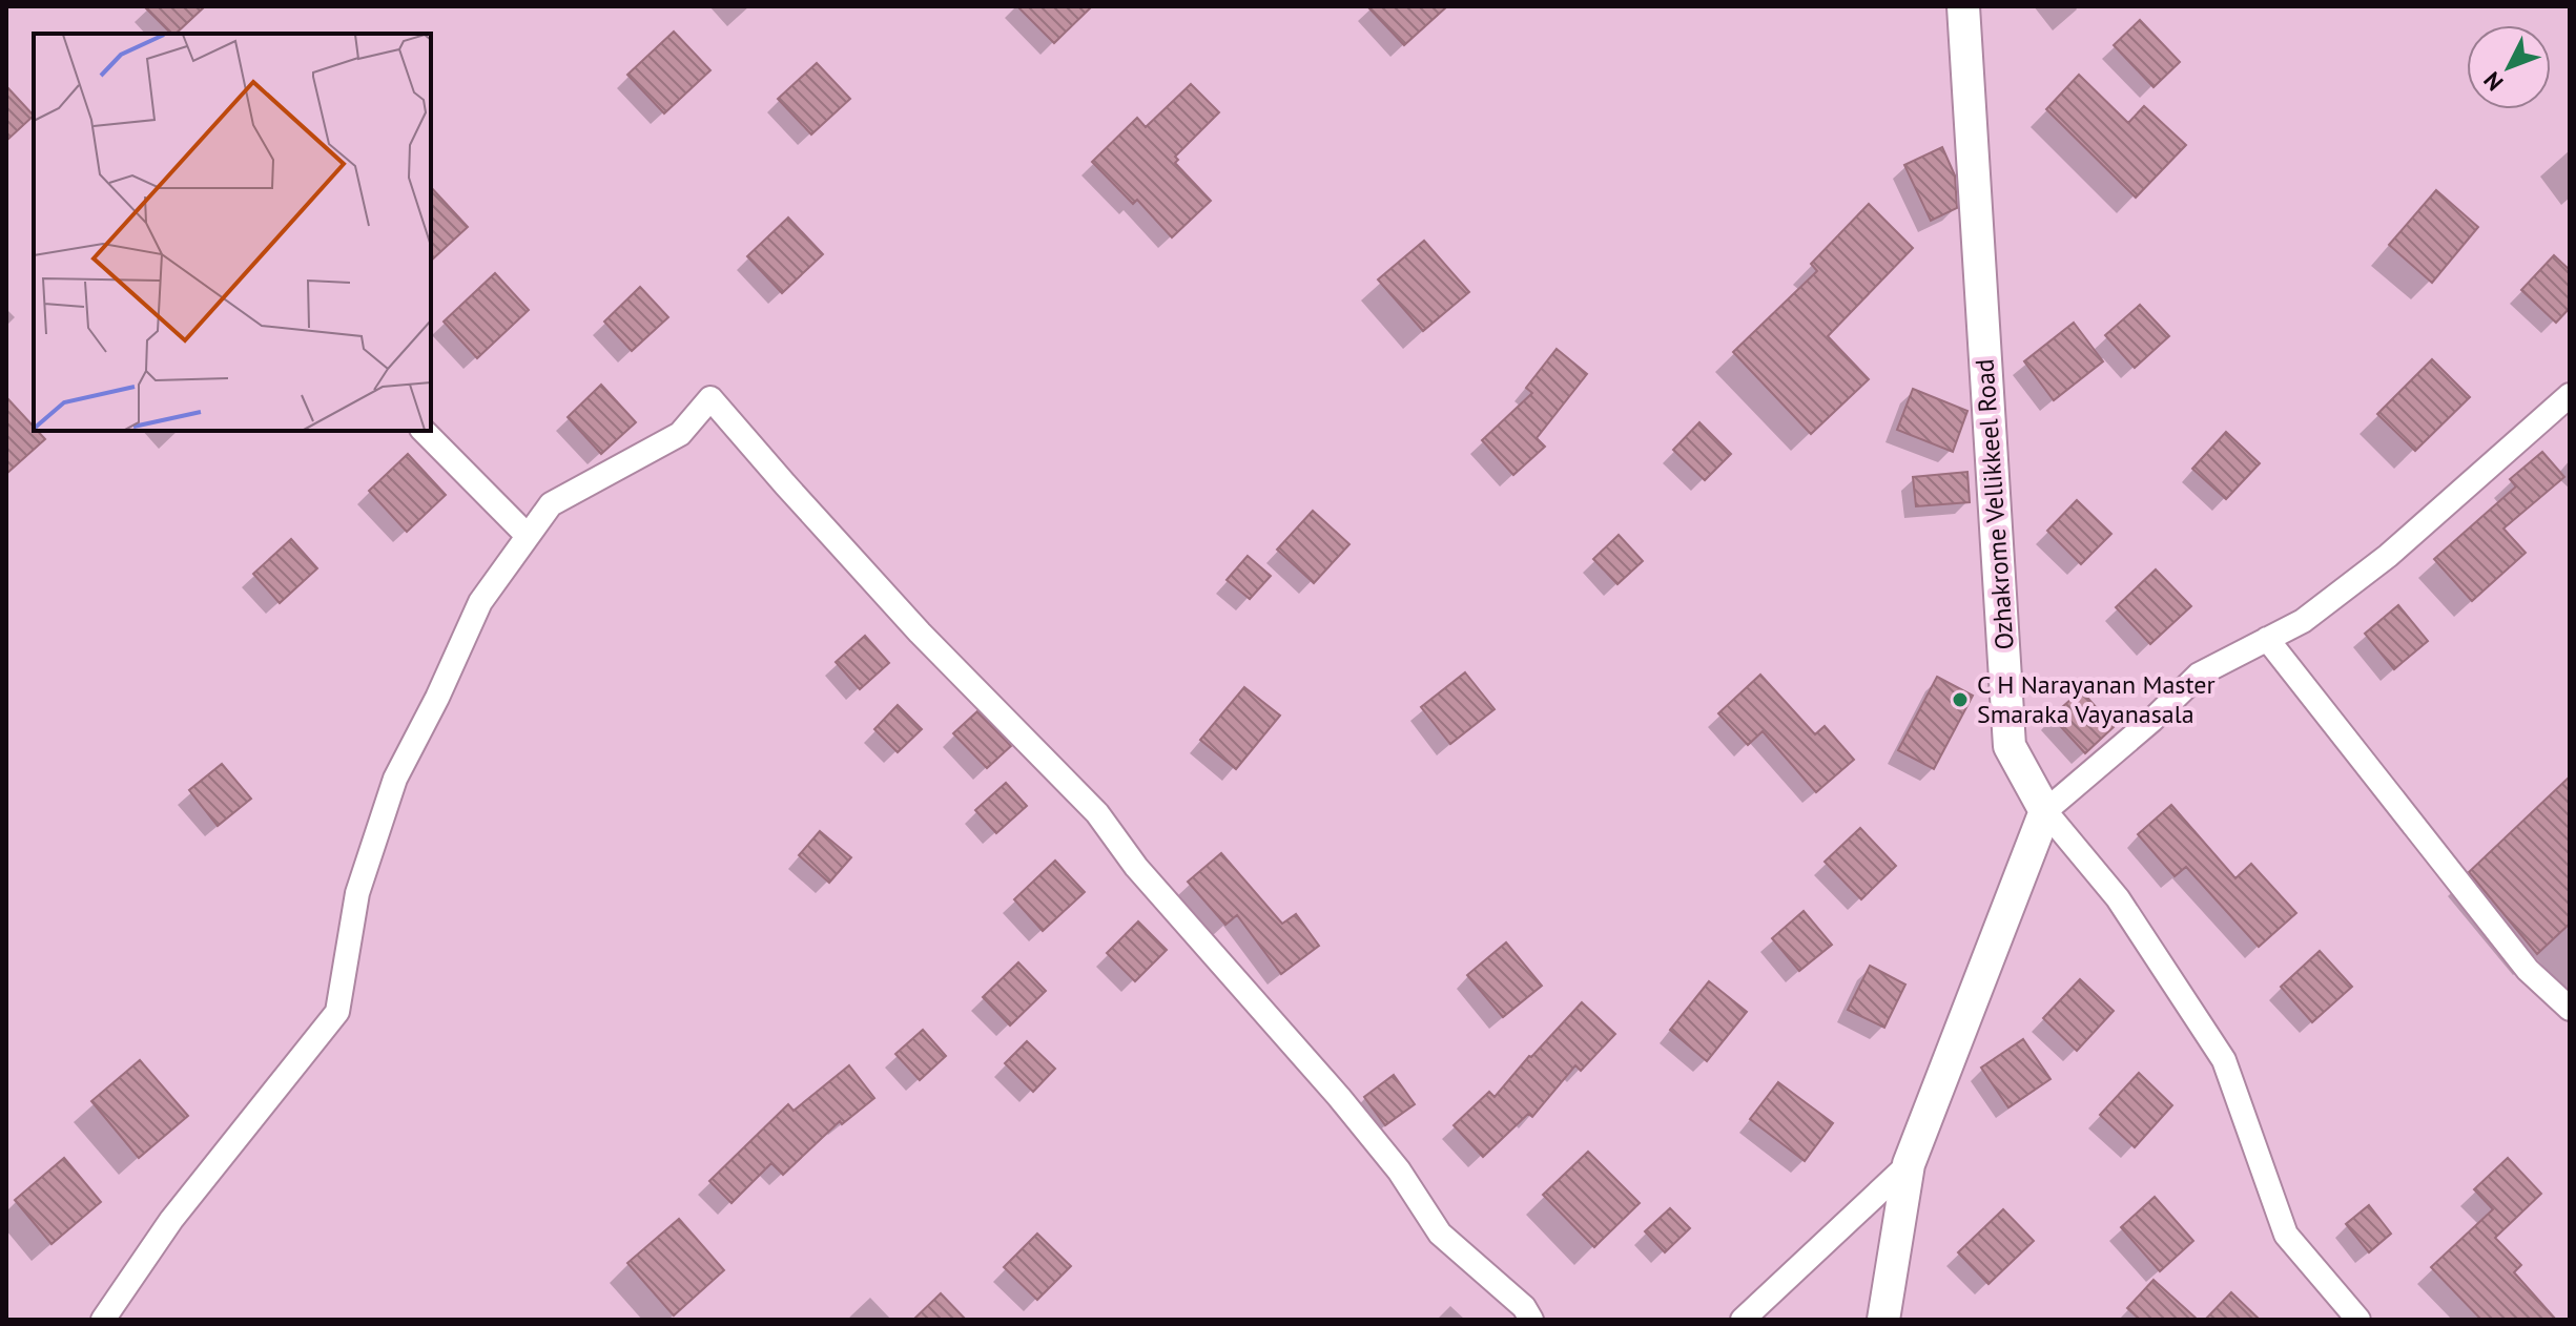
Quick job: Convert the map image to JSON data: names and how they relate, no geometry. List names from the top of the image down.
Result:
{
  "streets": {
    "main road": ["Ozhakrome Vellikkeel Road"]
  },
  "places": ["C H Narayanan Master Smaraka Vayanasala"],
  "north": "bottom left"
}
